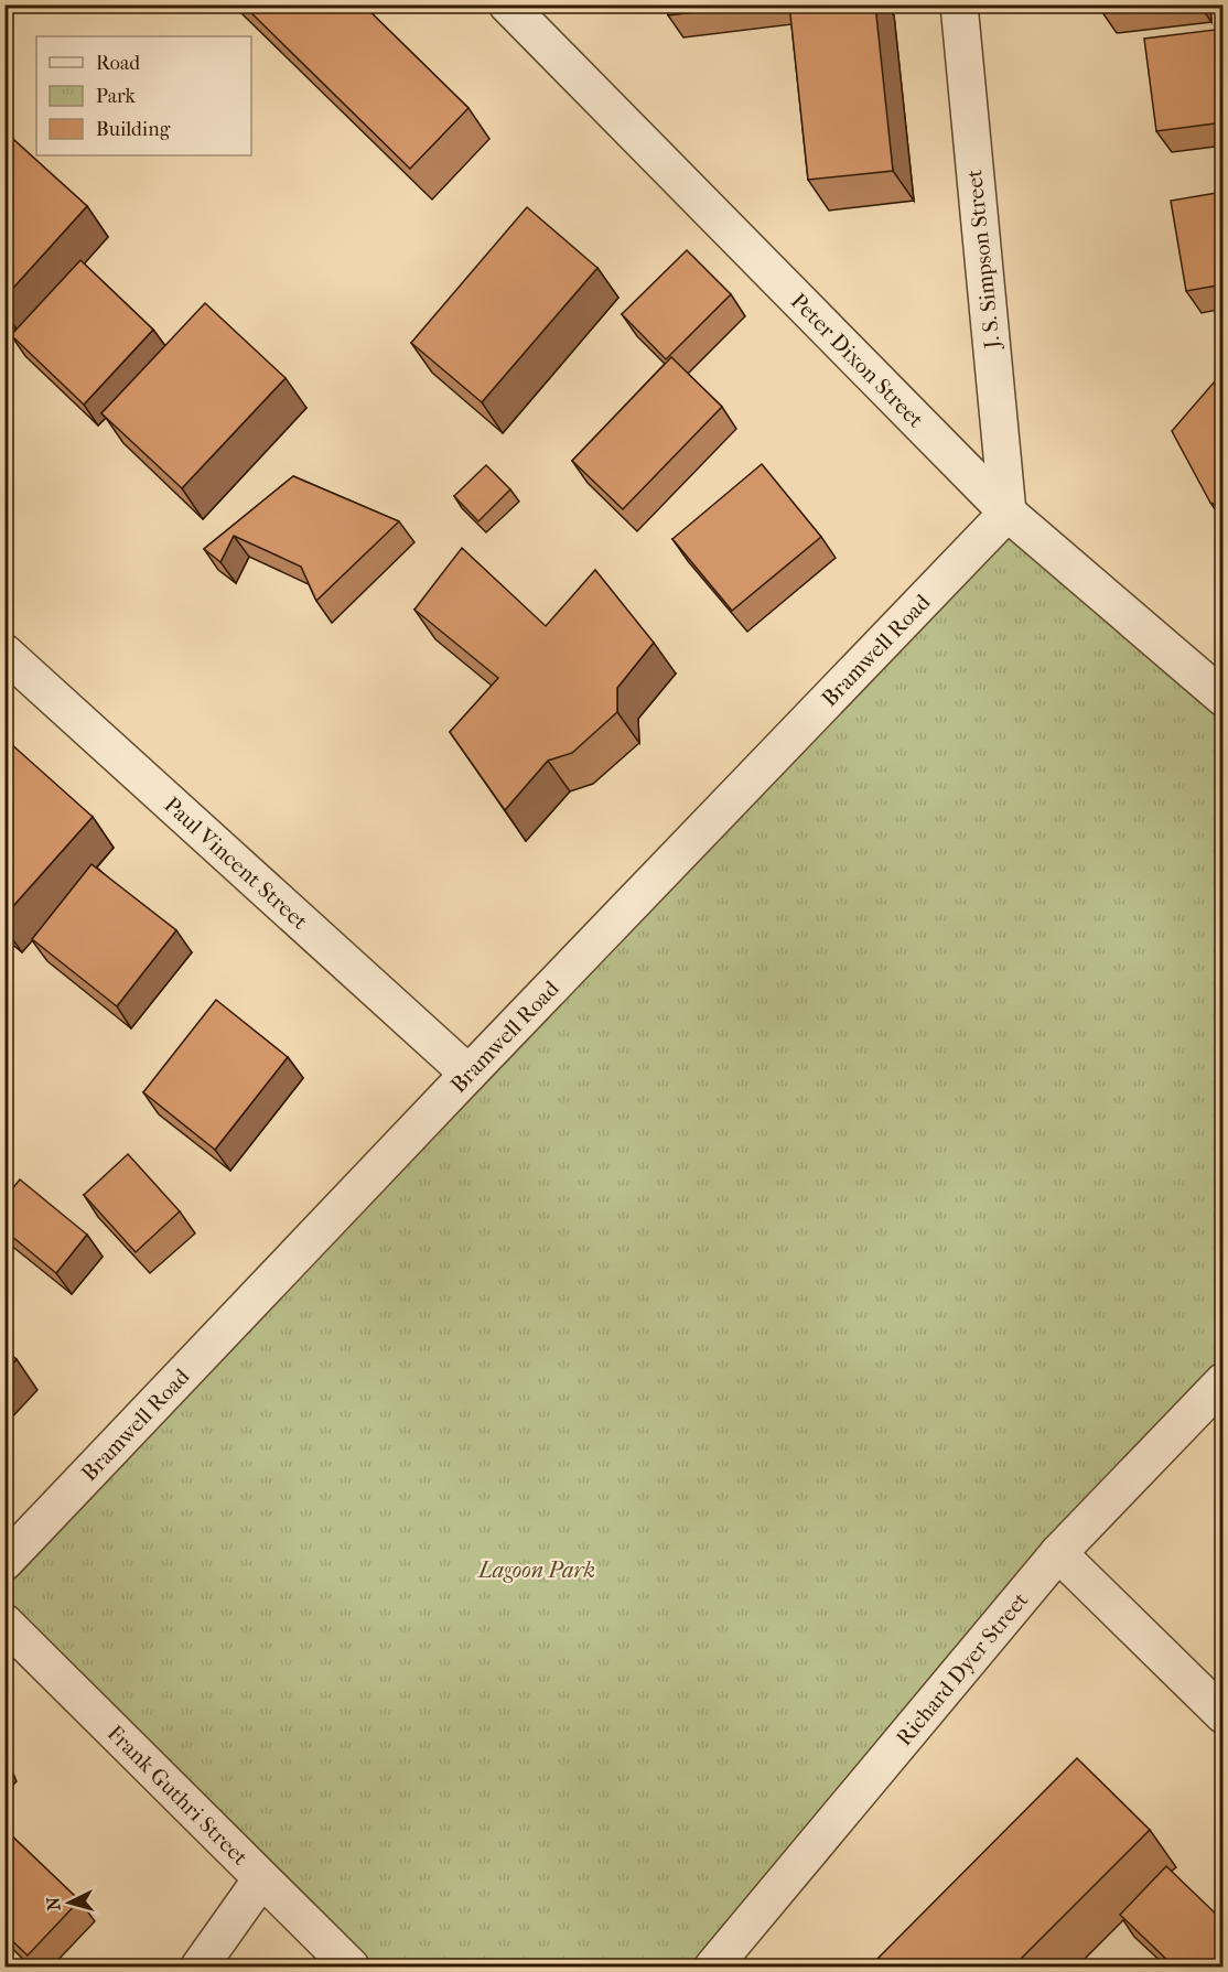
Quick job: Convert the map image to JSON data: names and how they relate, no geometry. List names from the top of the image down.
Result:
{
  "streets": {
    "street": [
      "J. S. Simpson Street",
      "Peter Dixon Street",
      "Bramwell Road",
      "Paul Vincent Street",
      "Richard Dyer Street",
      "Frank Guthri Street"
    ]
  },
  "crossings": [
    ["J. S. Simpson Street", "Peter Dixon Street"],
    ["J. S. Simpson Street", "Bramwell Road"],
    ["Peter Dixon Street", "Bramwell Road"],
    ["Bramwell Road", "Paul Vincent Street"]
  ],
  "parks": ["Lagoon Park"],
  "legend": ["Road", "Park", "Building"],
  "north": "left"
}
